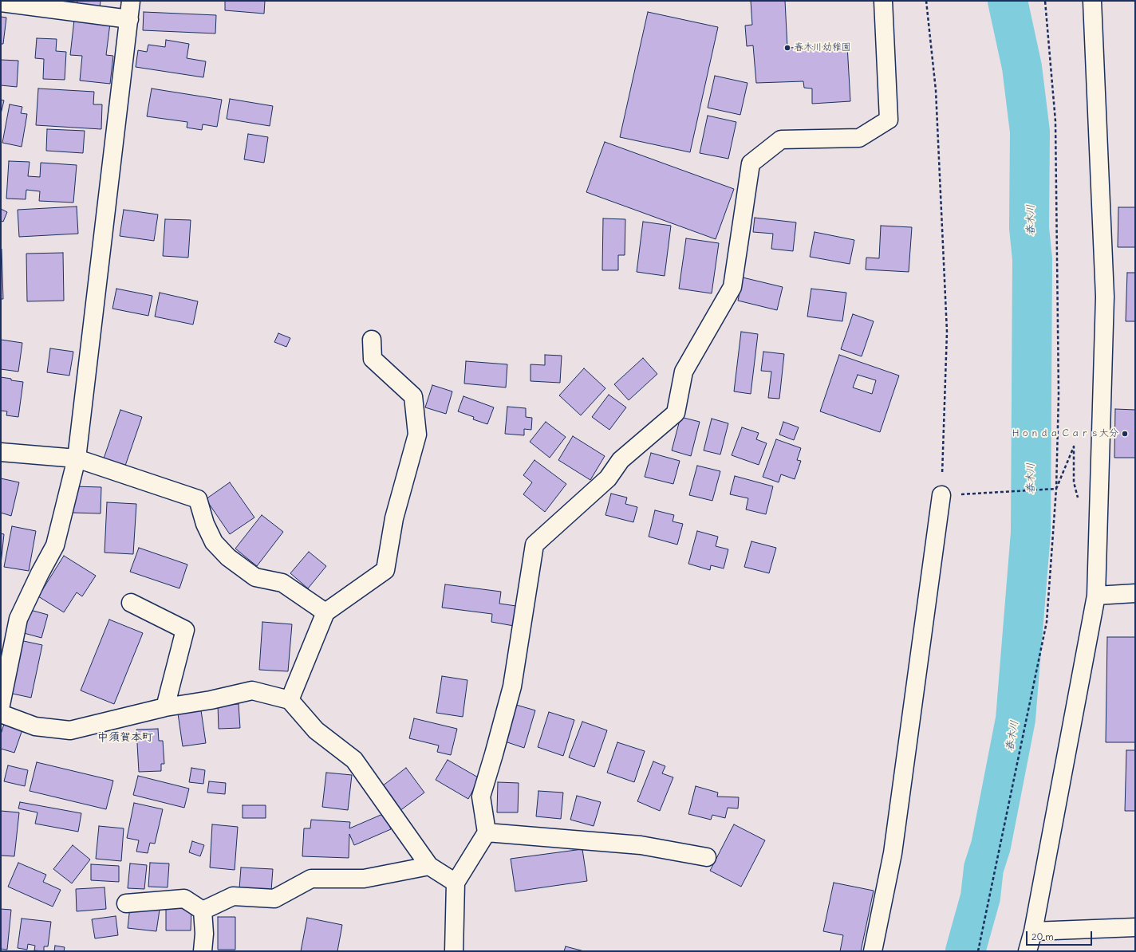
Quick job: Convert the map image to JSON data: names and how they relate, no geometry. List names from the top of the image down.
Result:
{
  "districts": ["中須賀本町"],
  "water": ["春木川"],
  "places": ["春木川幼稚園", "Ｈｏｎｄａ Ｃａｒｓ大分"],
  "scale_bar": "20 m"
}
